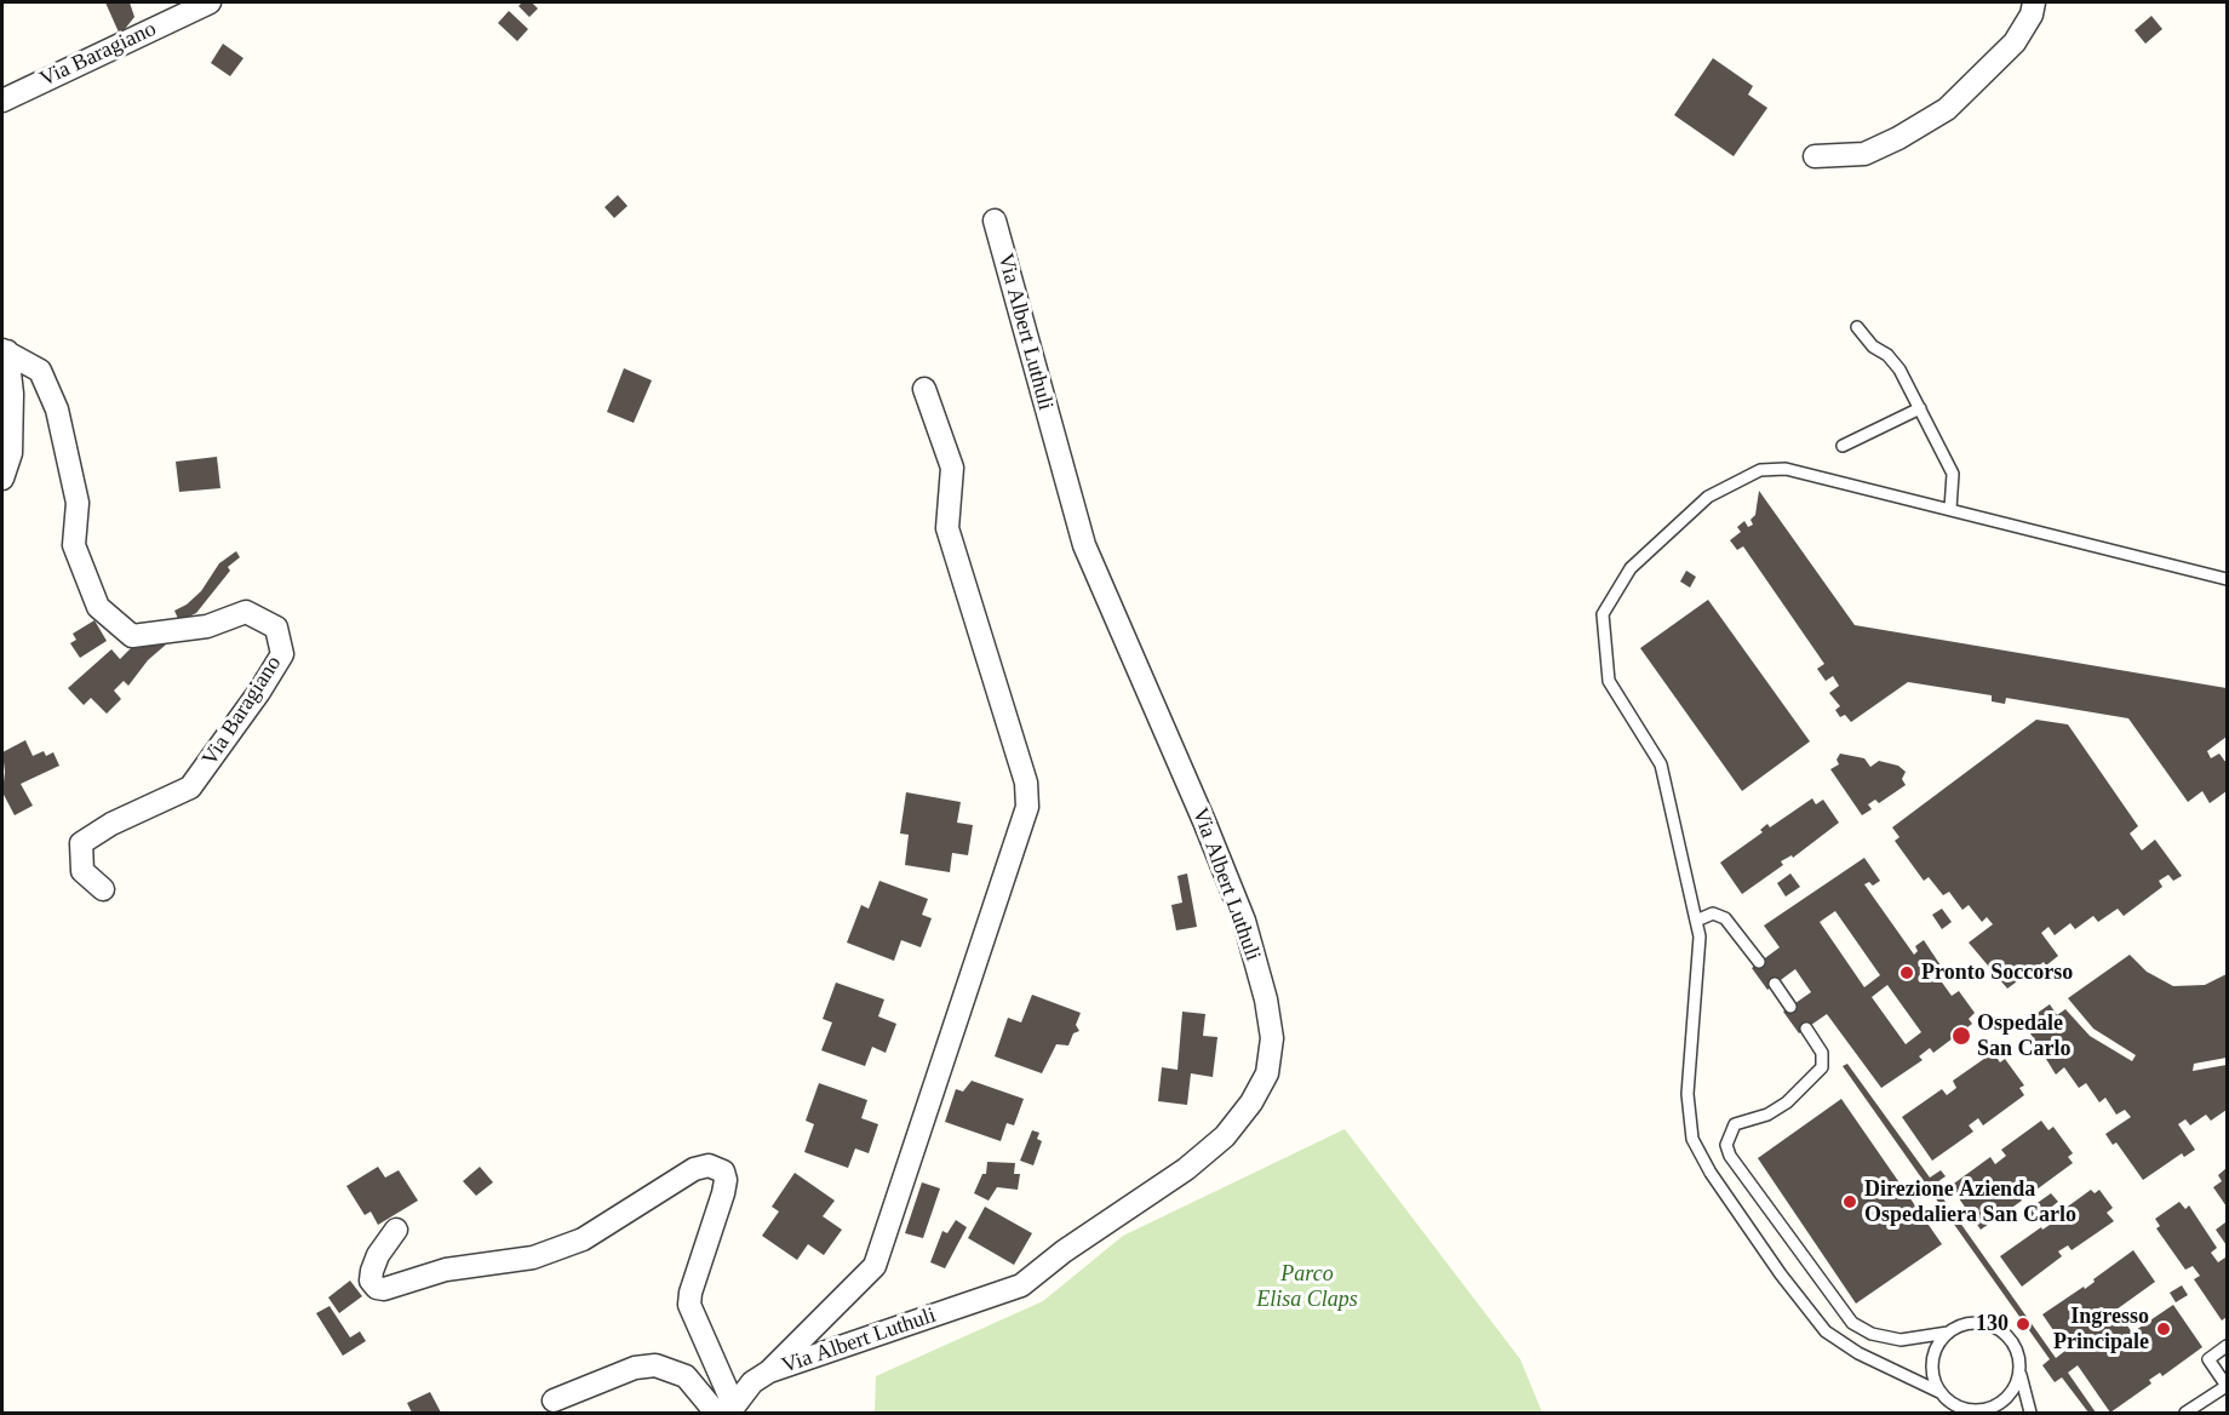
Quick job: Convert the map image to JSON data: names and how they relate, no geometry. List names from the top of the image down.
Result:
{
  "streets": {
    "street": ["Via Baragiano", "Via Albert Luthuli"]
  },
  "parks": ["Parco Elisa Claps"],
  "places": [
    "Pronto Soccorso",
    "Ospedale San Carlo",
    "Direzione Azienda Ospedaliera San Carlo",
    "130",
    "Ingresso Principale"
  ]
}
